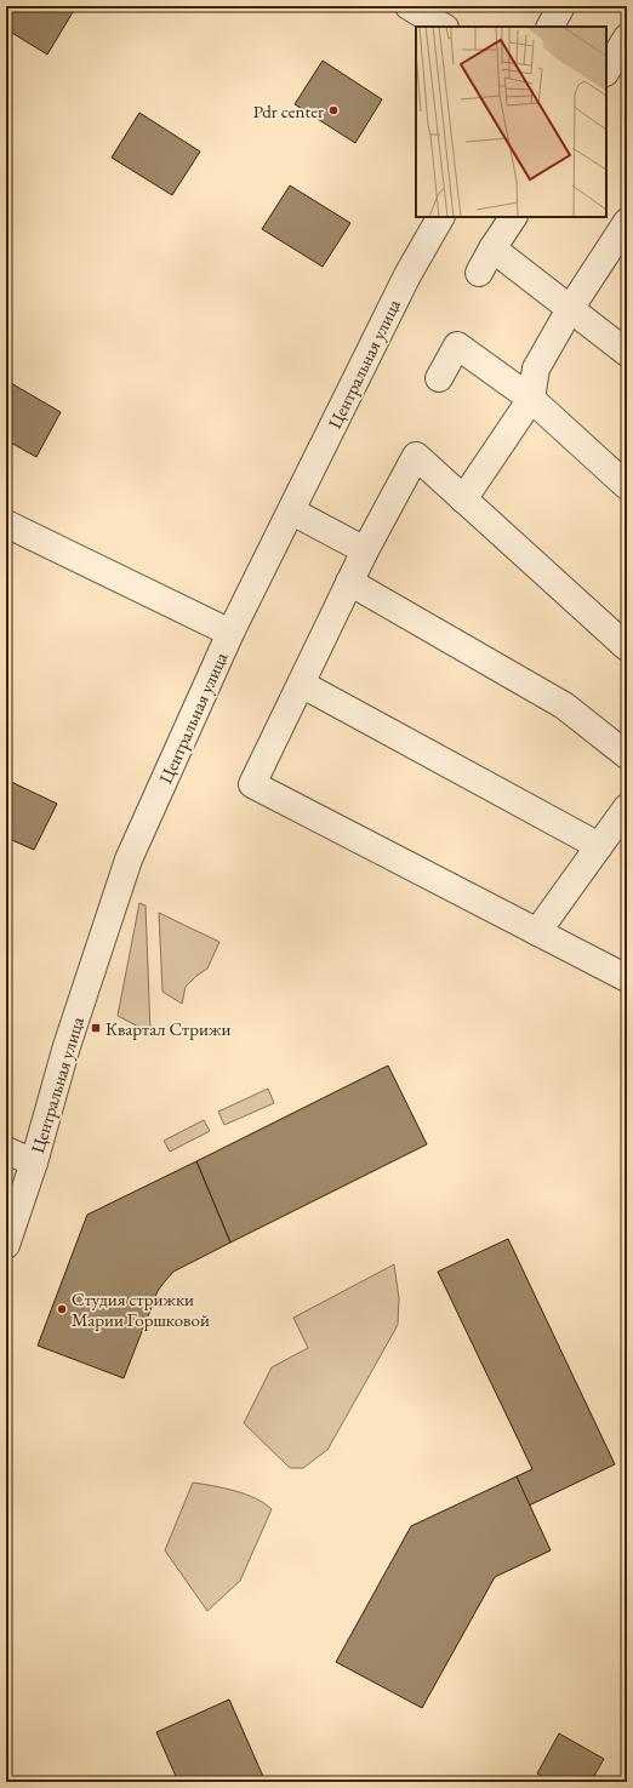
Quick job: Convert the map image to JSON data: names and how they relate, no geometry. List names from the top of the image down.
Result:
{
  "streets": {
    "street": ["Центральная улица"]
  },
  "places": {
    "other": ["Pdr center", "Студия стрижки Марии Горшковой"],
    "transit": ["Квартал Стрижи"]
  }
}
